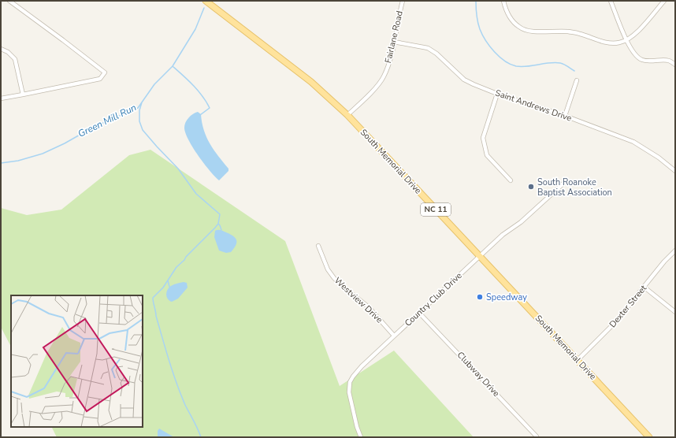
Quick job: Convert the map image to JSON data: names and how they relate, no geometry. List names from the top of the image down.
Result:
{
  "streets": {
    "main road": ["South Memorial Drive", "NC 11"],
    "street": [
      "Fairlane Road",
      "Saint Andrews Drive",
      "Country Club Drive",
      "Westview Drive",
      "Dexter Street",
      "Clubway Drive"
    ]
  },
  "crossings": [
    ["Fairlane Road", "Saint Andrews Drive"],
    ["Fairlane Road", "South Memorial Drive"],
    ["South Memorial Drive", "Country Club Drive"],
    ["South Memorial Drive", "Dexter Street"],
    ["Country Club Drive", "Westview Drive"],
    ["Country Club Drive", "Clubway Drive"]
  ],
  "water": ["Green Mill Run"],
  "places": ["South Roanoke Baptist Association", "Speedway"]
}
